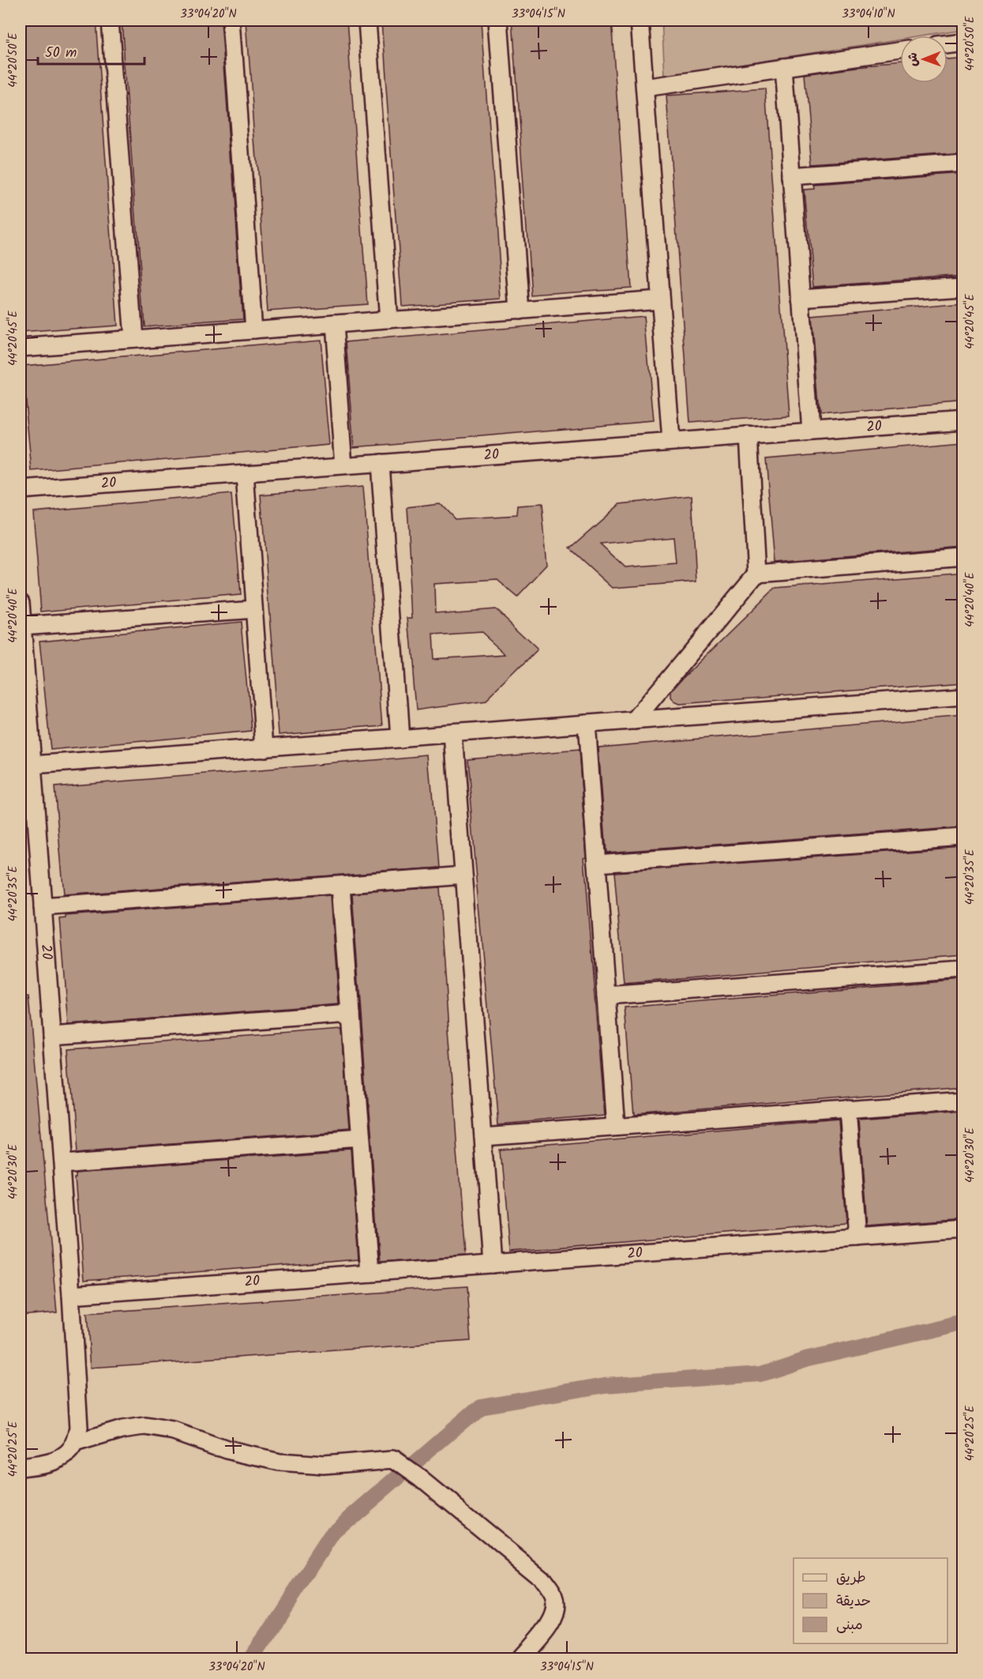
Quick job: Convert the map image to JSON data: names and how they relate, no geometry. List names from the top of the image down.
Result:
{
  "streets": {
    "street": ["20"]
  },
  "legend": ["طريق", "حديقة", "مبنى"],
  "scale_bar": "50 m",
  "north": "left",
  "coordinates": [
    "33°04'20\"N",
    "33°04'15\"N",
    "33°04'10\"N",
    "44°20'50\"E",
    "44°20'45\"E",
    "44°20'40\"E",
    "44°20'35\"E",
    "44°20'30\"E",
    "44°20'25\"E"
  ]
}
